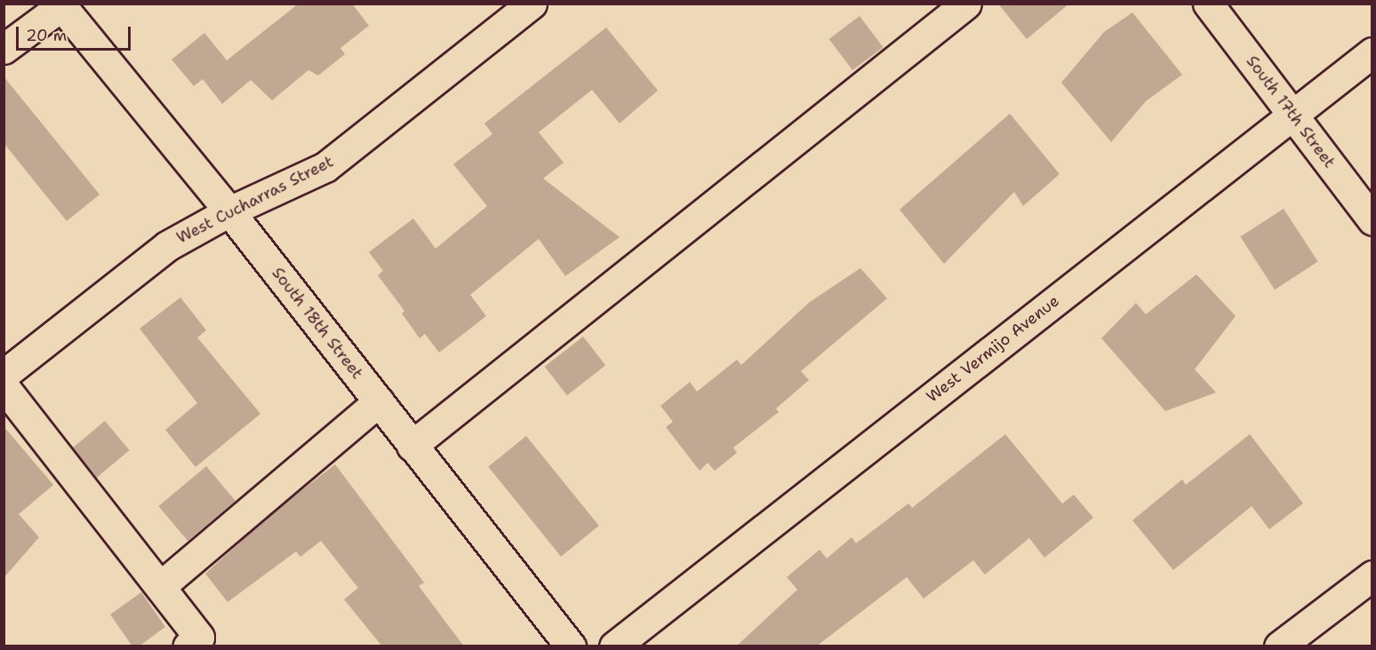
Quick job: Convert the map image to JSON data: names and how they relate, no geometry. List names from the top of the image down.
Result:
{
  "streets": {
    "street": [
      "South 17th Street",
      "West Cucharras Street",
      "South 18th Street",
      "West Vermijo Avenue"
    ]
  },
  "crossings": [
    ["South 17th Street", "West Vermijo Avenue"],
    ["West Cucharras Street", "South 18th Street"]
  ],
  "scale_bar": "20 m"
}
